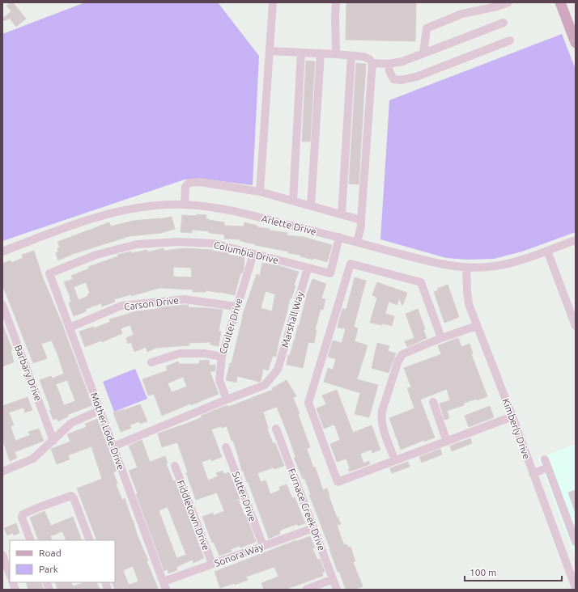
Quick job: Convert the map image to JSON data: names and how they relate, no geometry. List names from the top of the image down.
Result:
{
  "streets": {
    "street": [
      "Arlette Drive",
      "Columbia Drive",
      "Carson Drive",
      "Marshall Way",
      "Coulter Drive",
      "Barbary Drive",
      "Kimberly Drive",
      "Mother Lode Drive",
      "Sutter Drive",
      "Furnace Creek Drive",
      "Fiddletown Drive",
      "Sonora Way"
    ]
  },
  "crossings": [
    ["Arlette Drive", "Columbia Drive"],
    ["Arlette Drive", "Kimberly Drive"],
    ["Columbia Drive", "Marshall Way"],
    ["Columbia Drive", "Coulter Drive"],
    ["Columbia Drive", "Mother Lode Drive"],
    ["Carson Drive", "Coulter Drive"],
    ["Carson Drive", "Mother Lode Drive"],
    ["Marshall Way", "Coulter Drive"],
    ["Mother Lode Drive", "Sonora Way"],
    ["Sutter Drive", "Sonora Way"],
    ["Furnace Creek Drive", "Sonora Way"],
    ["Fiddletown Drive", "Sonora Way"]
  ],
  "legend": ["Road", "Park"],
  "scale_bar": "100 m"
}
